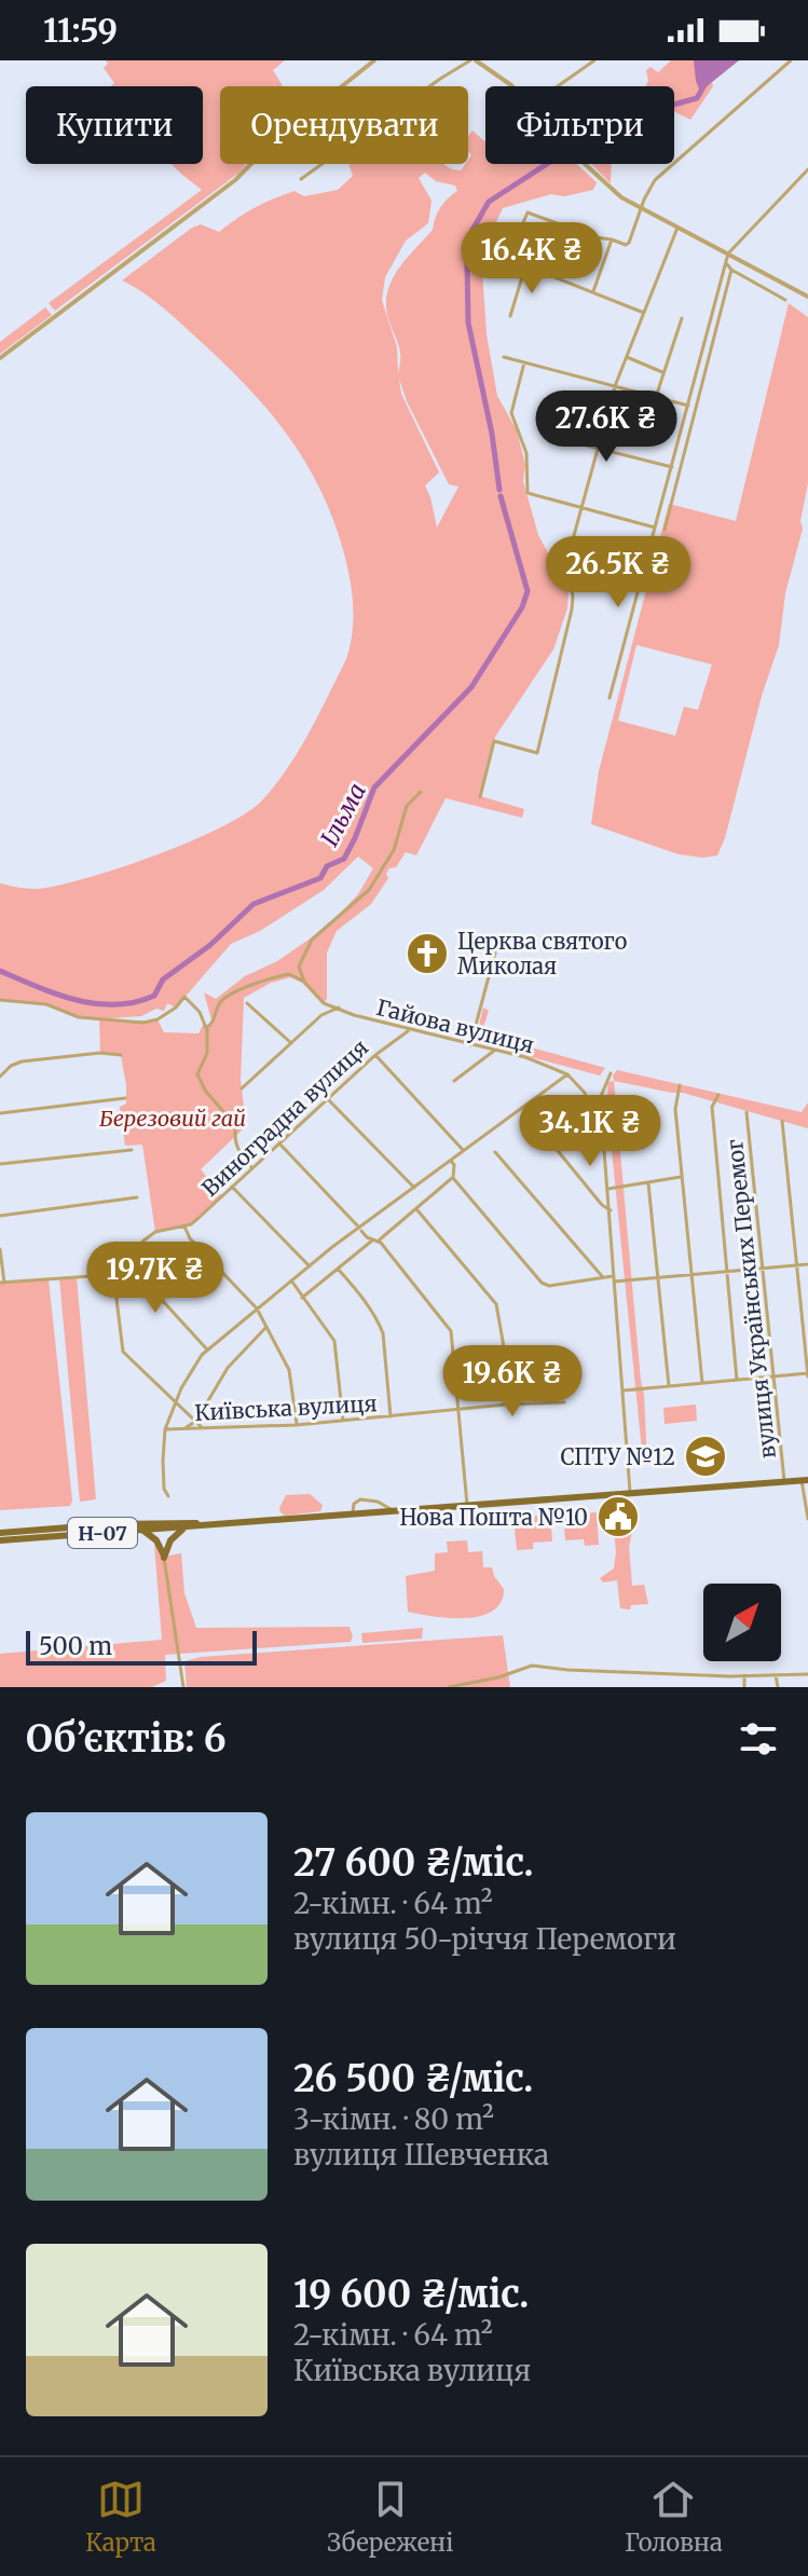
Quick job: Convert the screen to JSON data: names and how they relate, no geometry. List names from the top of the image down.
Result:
{
  "streets": {
    "main road": ["Н-07"],
    "street": [
      "Гайова вулиця",
      "Виноградна вулиця",
      "вулиця Українських Перемог",
      "Київська вулиця"
    ]
  },
  "crossings": [
    ["Гайова вулиця", "Виноградна вулиця"],
    ["вулиця Українських Перемог", "Н-07"]
  ],
  "water": ["Ільма"],
  "parks": ["Березовий гай"],
  "places": {
    "church": ["Церква святого Миколая"],
    "school or university": ["СПТУ №12"],
    "public building": ["Нова Пошта №10"]
  },
  "scale_bar": "500 m",
  "north": "top right",
  "page": {
    "status": "11:59",
    "chip": ["Купити", "Орендувати", "Фільтри"],
    "price": [
      "16.4K ₴",
      "27.6K ₴",
      "26.5K ₴",
      "34.1K ₴",
      "19.7K ₴",
      "19.6K ₴"
    ],
    "scale": "500 m",
    "heading": "Об’єктів: 6",
    "list": [
      {
        "name": "27 600 ₴/міс.",
        "note": "2-кімн. · 64 m² · вулиця 50-річчя Перемоги"
      },
      {
        "name": "26 500 ₴/міс.",
        "note": "3-кімн. · 80 m² · вулиця Шевченка"
      },
      {
        "name": "19 600 ₴/міс.",
        "note": "2-кімн. · 64 m² · Київська вулиця"
      }
    ],
    "tabs": ["Карта", "Збережені", "Головна"]
  }
}
